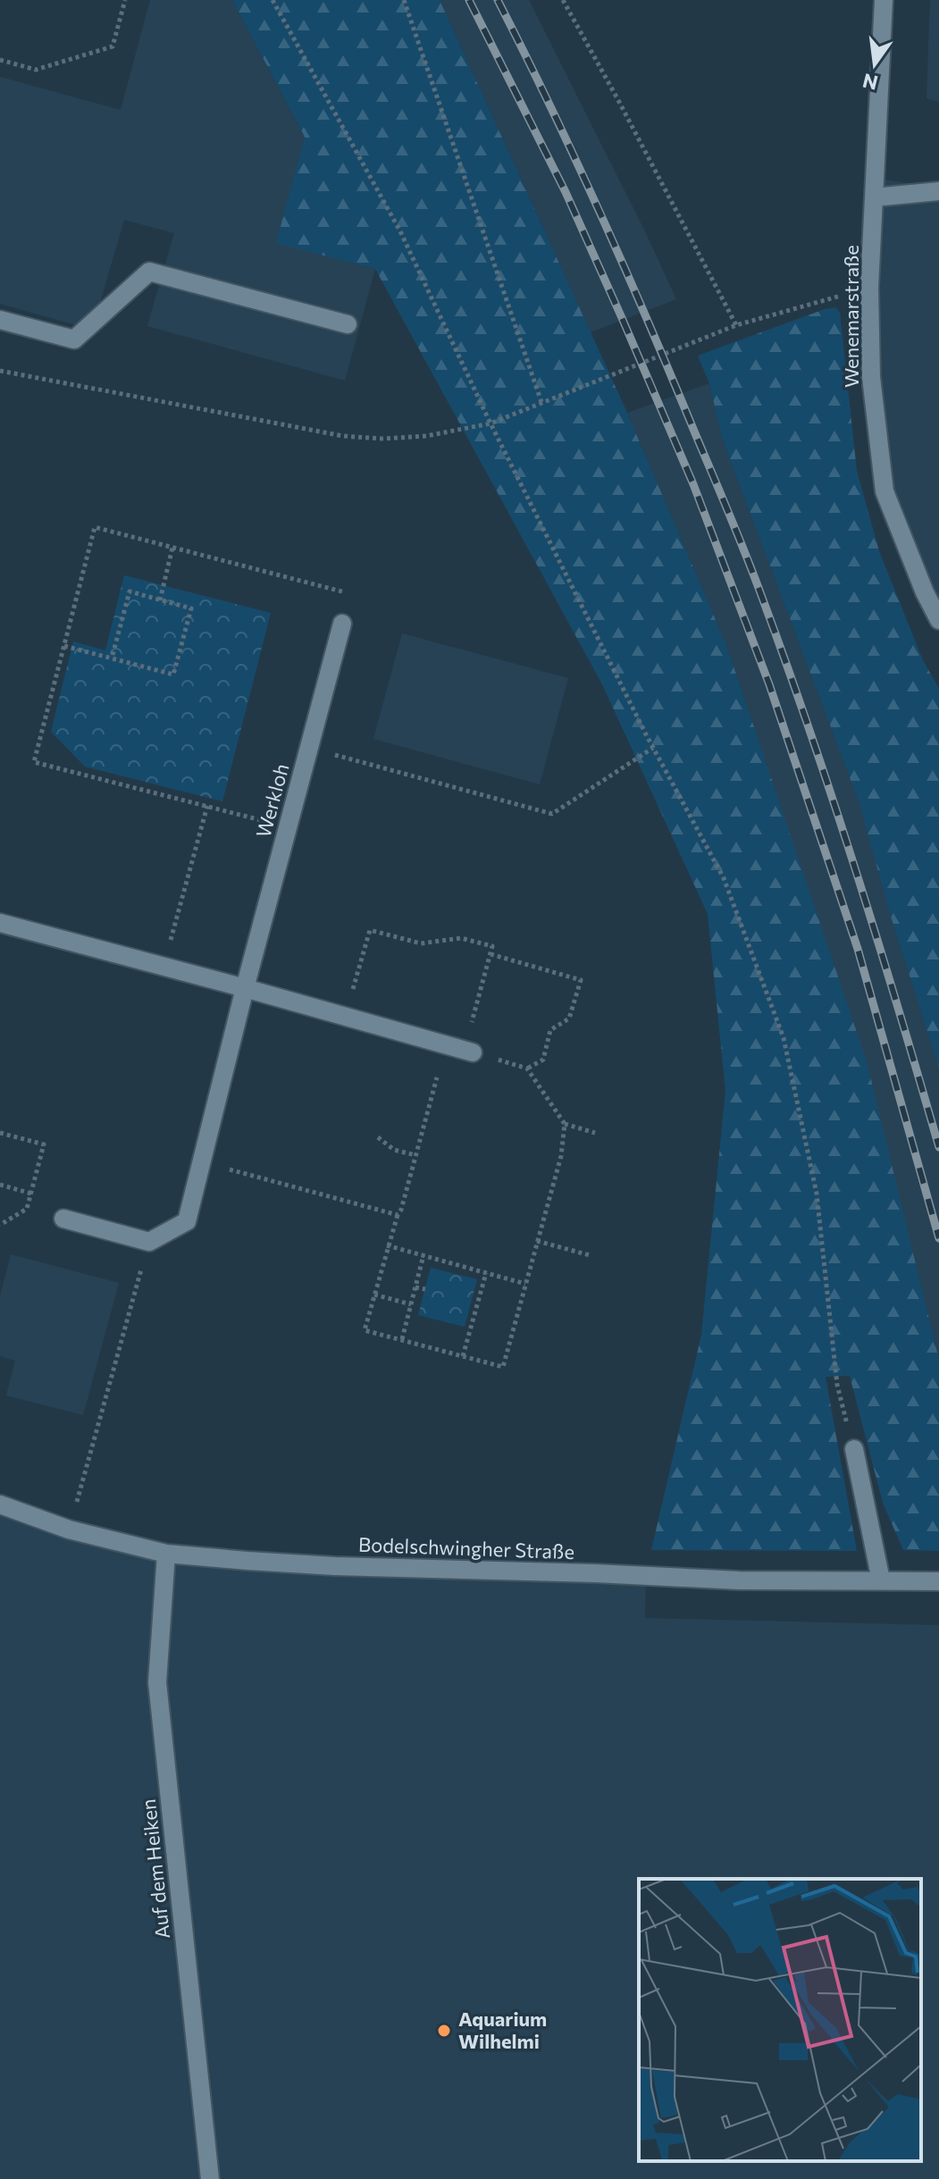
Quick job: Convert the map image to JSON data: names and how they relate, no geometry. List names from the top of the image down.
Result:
{
  "streets": {
    "street": [
      "Wenemarstraße",
      "Werkloh",
      "Bodelschwingher Straße",
      "Auf dem Heiken"
    ]
  },
  "crossings": [
    ["Bodelschwingher Straße", "Auf dem Heiken"]
  ],
  "places": ["Aquarium Wilhelmi"],
  "north": "bottom"
}
